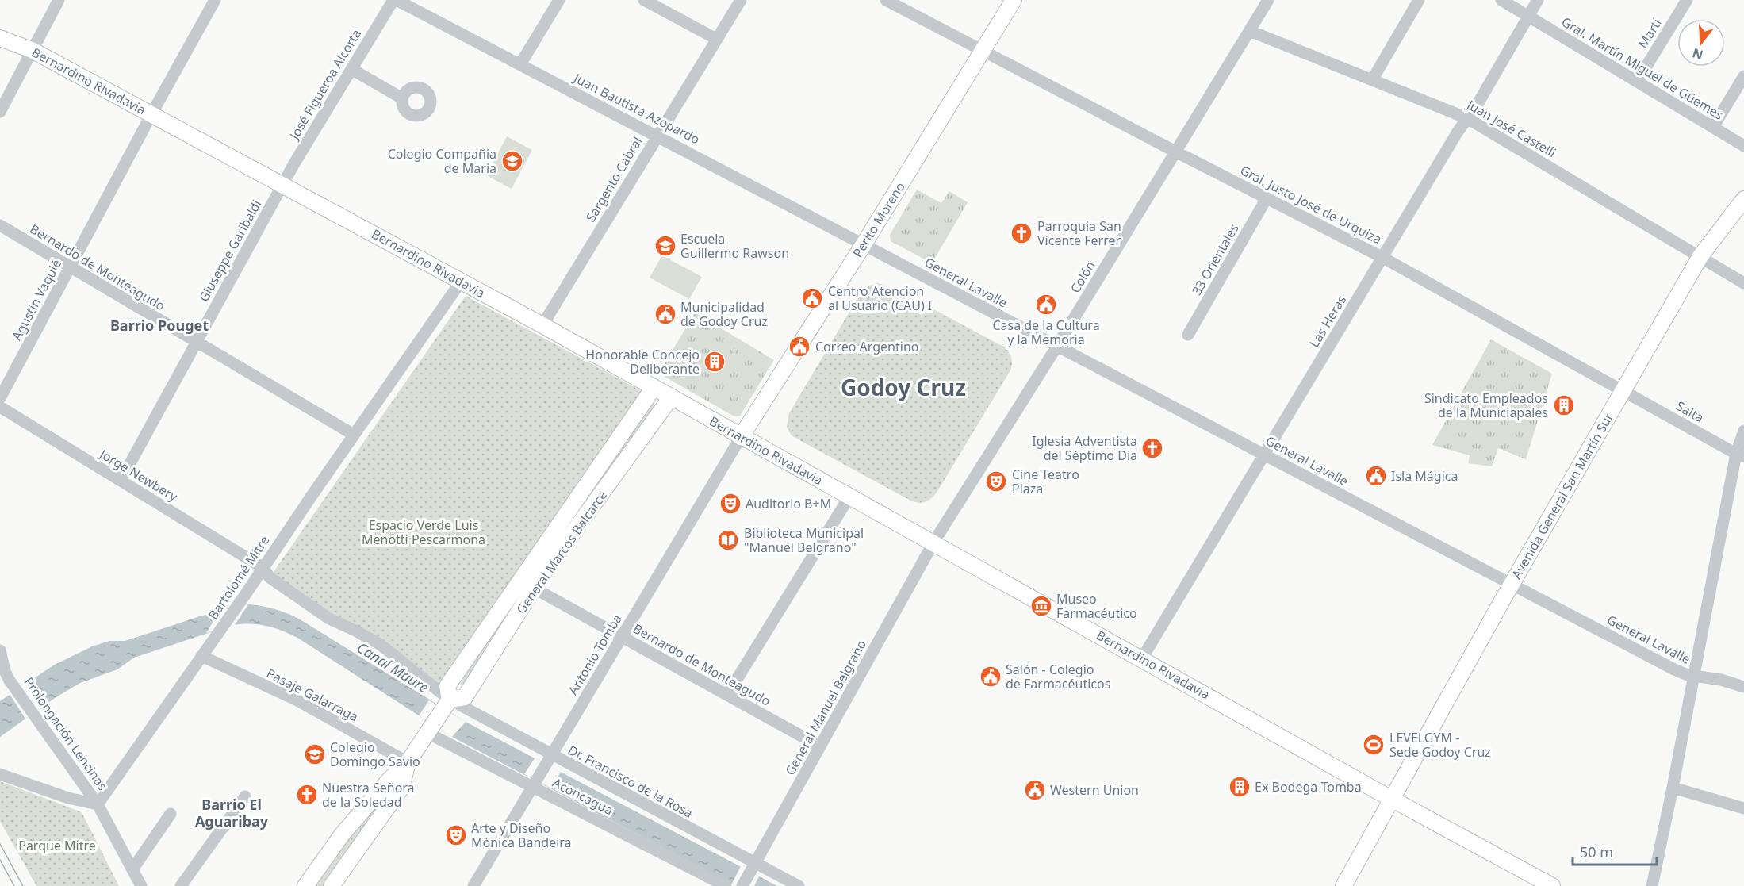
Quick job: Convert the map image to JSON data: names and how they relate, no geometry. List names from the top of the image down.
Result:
{
  "streets": {
    "main road": [
      "Bernardino Rivadavia",
      "Perito Moreno",
      "Avenida General San Martín Sur",
      "General Marcos Balcarce"
    ],
    "street": [
      "Martí",
      "Gral. Martín Miguel de Güemes",
      "José Figueroa Alcorta",
      "Juan Bautista Azopardo",
      "Juan José Castelli",
      "Sargento Cabral",
      "Gral. Justo José de Urquiza",
      "Giuseppe Garibaldi",
      "33 Orientales",
      "Bernardo de Monteagudo",
      "Colón",
      "General Lavalle",
      "Agustín Vaquié",
      "Las Heras",
      "Salta",
      "Jorge Newbery",
      "Bartolomé Mitre",
      "Antonio Tomba",
      "Pasaje Galarraga",
      "General Manuel Belgrano",
      "Prolongación Lencinas",
      "Dr. Francisco de la Rosa",
      "Aconcagua"
    ]
  },
  "crossings": [
    ["Martí", "Gral. Martín Miguel de Güemes"],
    ["Gral. Martín Miguel de Güemes", "Las Heras"],
    ["Bernardino Rivadavia", "José Figueroa Alcorta"],
    ["Bernardino Rivadavia", "Sargento Cabral"],
    ["Bernardino Rivadavia", "Perito Moreno"],
    ["Bernardino Rivadavia", "Giuseppe Garibaldi"],
    ["Bernardino Rivadavia", "Colón"],
    ["Bernardino Rivadavia", "Agustín Vaquié"],
    ["Bernardino Rivadavia", "Las Heras"],
    ["Bernardino Rivadavia", "Avenida General San Martín Sur"],
    ["Bernardino Rivadavia", "General Marcos Balcarce"],
    ["Bernardino Rivadavia", "Bartolomé Mitre"],
    ["Bernardino Rivadavia", "Antonio Tomba"],
    ["Bernardino Rivadavia", "General Manuel Belgrano"],
    ["José Figueroa Alcorta", "Juan Bautista Azopardo"],
    ["José Figueroa Alcorta", "Giuseppe Garibaldi"],
    ["Juan Bautista Azopardo", "Sargento Cabral"],
    ["Juan Bautista Azopardo", "Perito Moreno"],
    ["Juan Bautista Azopardo", "General Lavalle"],
    ["Juan José Castelli", "Colón"],
    ["Juan José Castelli", "Las Heras"],
    ["Juan José Castelli", "Avenida General San Martín Sur"],
    ["Gral. Justo José de Urquiza", "Perito Moreno"],
    ["Gral. Justo José de Urquiza", "33 Orientales"],
    ["Gral. Justo José de Urquiza", "Colón"],
    ["Gral. Justo José de Urquiza", "Las Heras"],
    ["Gral. Justo José de Urquiza", "Salta"],
    ["Gral. Justo José de Urquiza", "Avenida General San Martín Sur"],
    ["Perito Moreno", "General Lavalle"],
    ["Perito Moreno", "Antonio Tomba"],
    ["Giuseppe Garibaldi", "Bernardo de Monteagudo"],
    ["Giuseppe Garibaldi", "Jorge Newbery"],
    ["Bernardo de Monteagudo", "Agustín Vaquié"],
    ["Bernardo de Monteagudo", "General Marcos Balcarce"],
    ["Bernardo de Monteagudo", "Bartolomé Mitre"],
    ["Bernardo de Monteagudo", "Antonio Tomba"],
    ["Bernardo de Monteagudo", "General Manuel Belgrano"],
    ["Colón", "General Lavalle"],
    ["Colón", "General Manuel Belgrano"],
    ["General Lavalle", "Las Heras"],
    ["General Lavalle", "Avenida General San Martín Sur"],
    ["Salta", "Avenida General San Martín Sur"],
    ["Jorge Newbery", "General Marcos Balcarce"],
    ["Jorge Newbery", "Bartolomé Mitre"],
    ["Jorge Newbery", "Dr. Francisco de la Rosa"],
    ["General Marcos Balcarce", "Pasaje Galarraga"],
    ["General Marcos Balcarce", "Dr. Francisco de la Rosa"],
    ["General Marcos Balcarce", "Aconcagua"],
    ["Bartolomé Mitre", "Pasaje Galarraga"],
    ["Bartolomé Mitre", "Prolongación Lencinas"],
    ["Antonio Tomba", "Dr. Francisco de la Rosa"],
    ["Antonio Tomba", "Aconcagua"],
    ["General Manuel Belgrano", "Dr. Francisco de la Rosa"]
  ],
  "districts": ["Barrio Pouget", "Godoy Cruz", "Barrio El Aguaribay"],
  "water": ["Canal Maure"],
  "parks": ["Espacio Verde Luis Menotti Pescarmona", "Parque Mitre"],
  "places": {
    "school or university": ["Colegio Compañia de Maria", "Escuela Guillermo Rawson", "Colegio Domingo Savio"],
    "church": ["Parroquia San Vicente Ferrer", "Iglesia Adventista del Séptimo Día", "Nuestra Señora de la Soledad"],
    "public building": [
      "Centro Atencion al Usuario (CAU) I",
      "Casa de la Cultura y la Memoria",
      "Municipalidad de Godoy Cruz",
      "Correo Argentino",
      "Isla Mágica",
      "Salón - Colegio de Farmacéuticos",
      "Western Union"
    ],
    "building": ["Honorable Concejo Deliberante", "Sindicato Empleados de la Municiapales", "Ex Bodega Tomba"],
    "theatre": ["Cine Teatro Plaza", "Auditorio B+M", "Arte y Diseño Mónica Bandeira"],
    "library": ["Biblioteca Municipal \"Manuel Belgrano\""],
    "museum": ["Museo Farmacéutico"],
    "sports": ["LEVELGYM - Sede Godoy Cruz"]
  },
  "scale_bar": "50 m",
  "north": "bottom"
}
